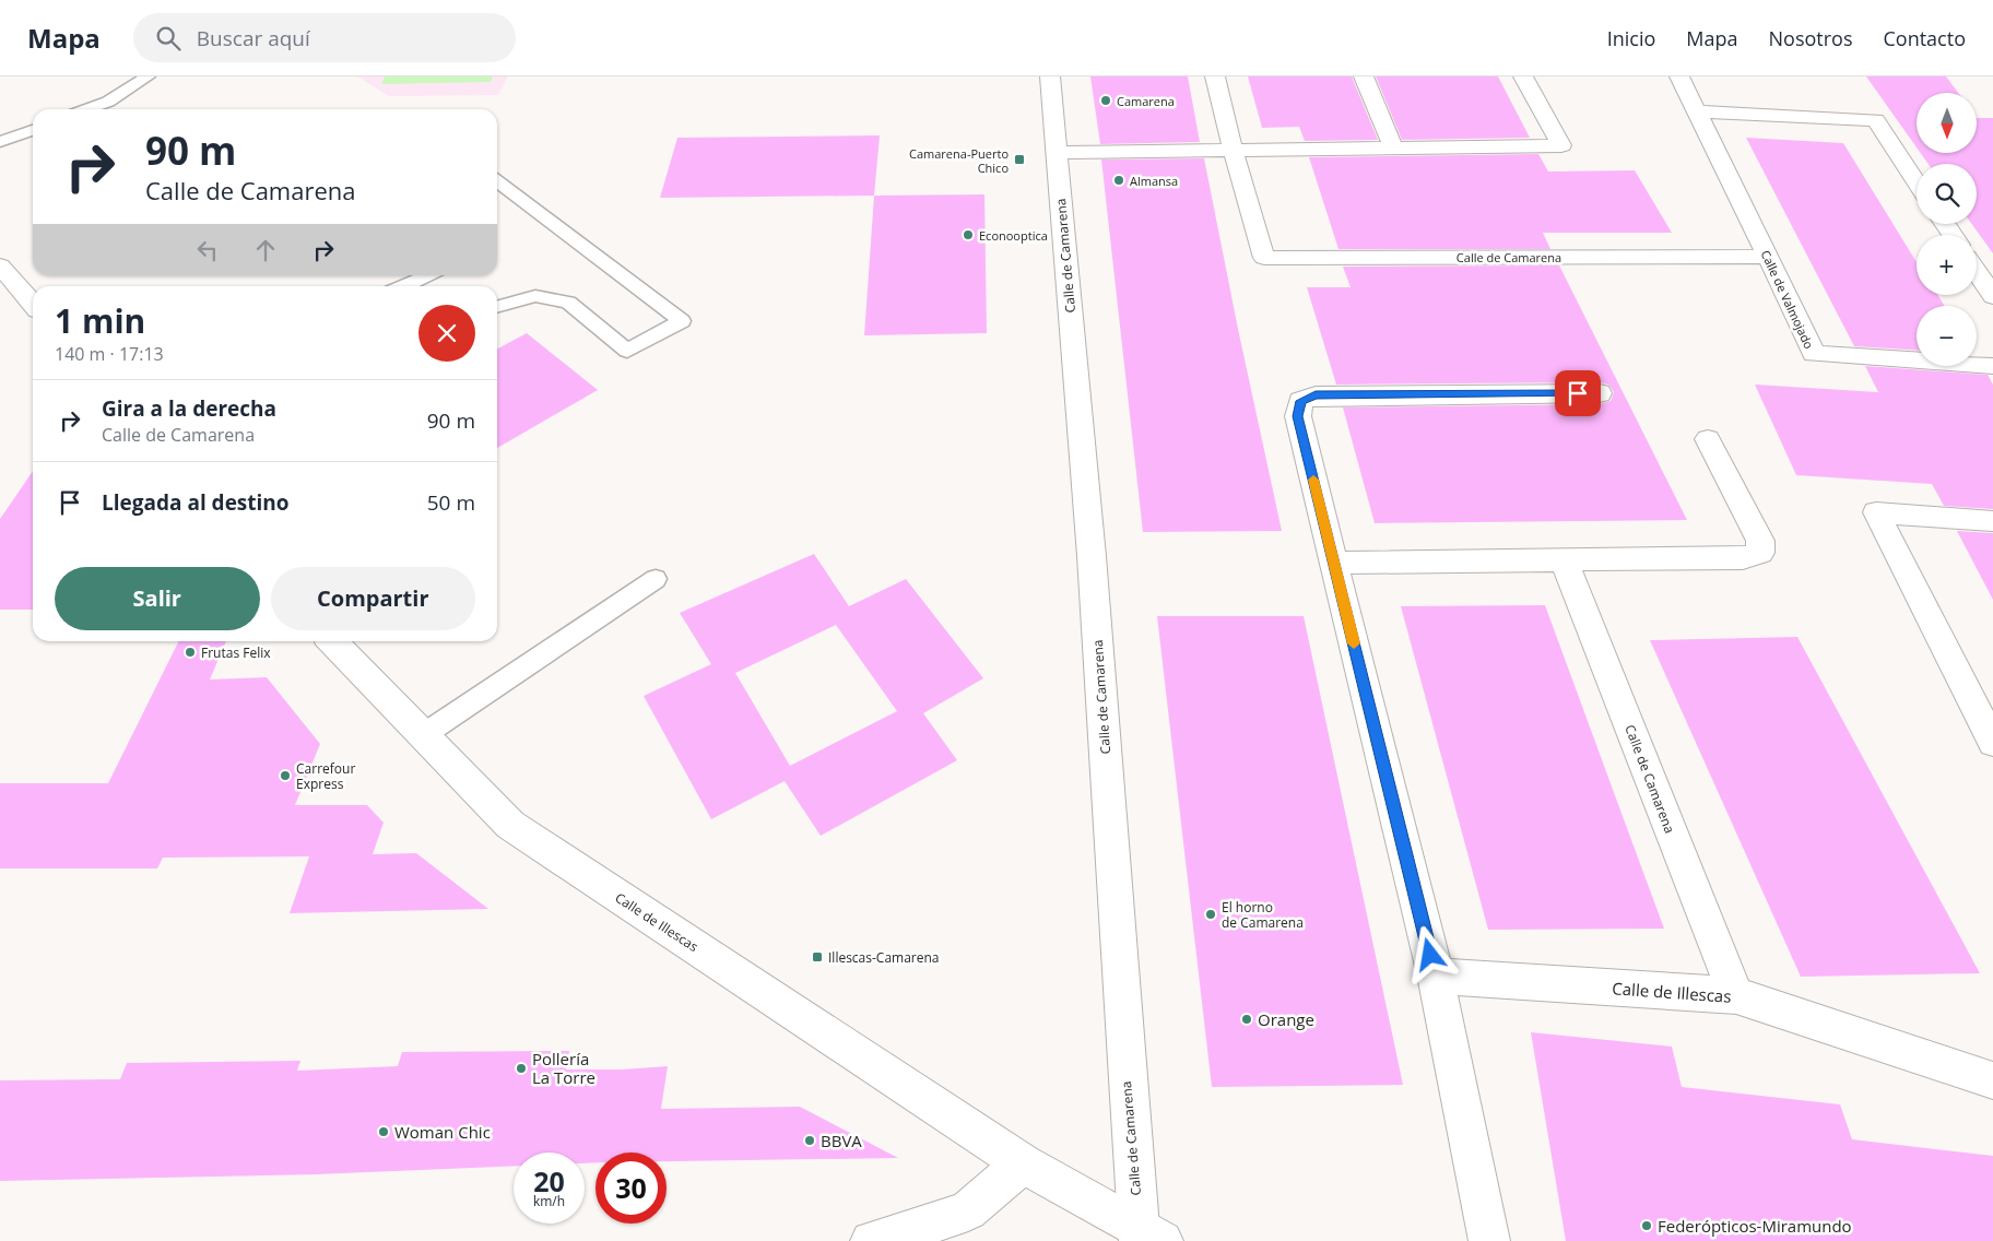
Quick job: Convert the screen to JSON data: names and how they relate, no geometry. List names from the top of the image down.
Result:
{
  "streets": {
    "street": ["Calle de Camarena", "Calle de Valmojado", "Calle de Illescas"]
  },
  "crossings": [
    ["Calle de Camarena", "Calle de Valmojado"],
    ["Calle de Camarena", "Calle de Illescas"]
  ],
  "places": {
    "other": [
      "Camarena",
      "Almansa",
      "Econooptica",
      "Frutas Felix",
      "Carrefour Express",
      "El horno de Camarena",
      "Orange",
      "Pollería La Torre",
      "Woman Chic",
      "BBVA",
      "Federópticos-Miramundo"
    ],
    "transit": ["Camarena-Puerto Chico", "Illescas-Camarena"]
  },
  "north": "bottom",
  "page": {
    "header": "Mapa",
    "search": "Buscar aquí",
    "nav": [
      "Inicio",
      "Mapa",
      "Nosotros",
      "Contacto"
    ],
    "map_buttons": ["+", "−"],
    "turn": ["90 m", "Calle de Camarena"],
    "heading": ["1 min", "140 m · 17:13"],
    "list": [
      {
        "name": "Gira a la derecha",
        "note": "Calle de Camarena",
        "value": "90 m"
      },
      {
        "name": "Llegada al destino",
        "value": "50 m"
      }
    ],
    "buttons": ["Salir", "Compartir"],
    "speed": "20 km/h",
    "limit": "30"
  }
}
